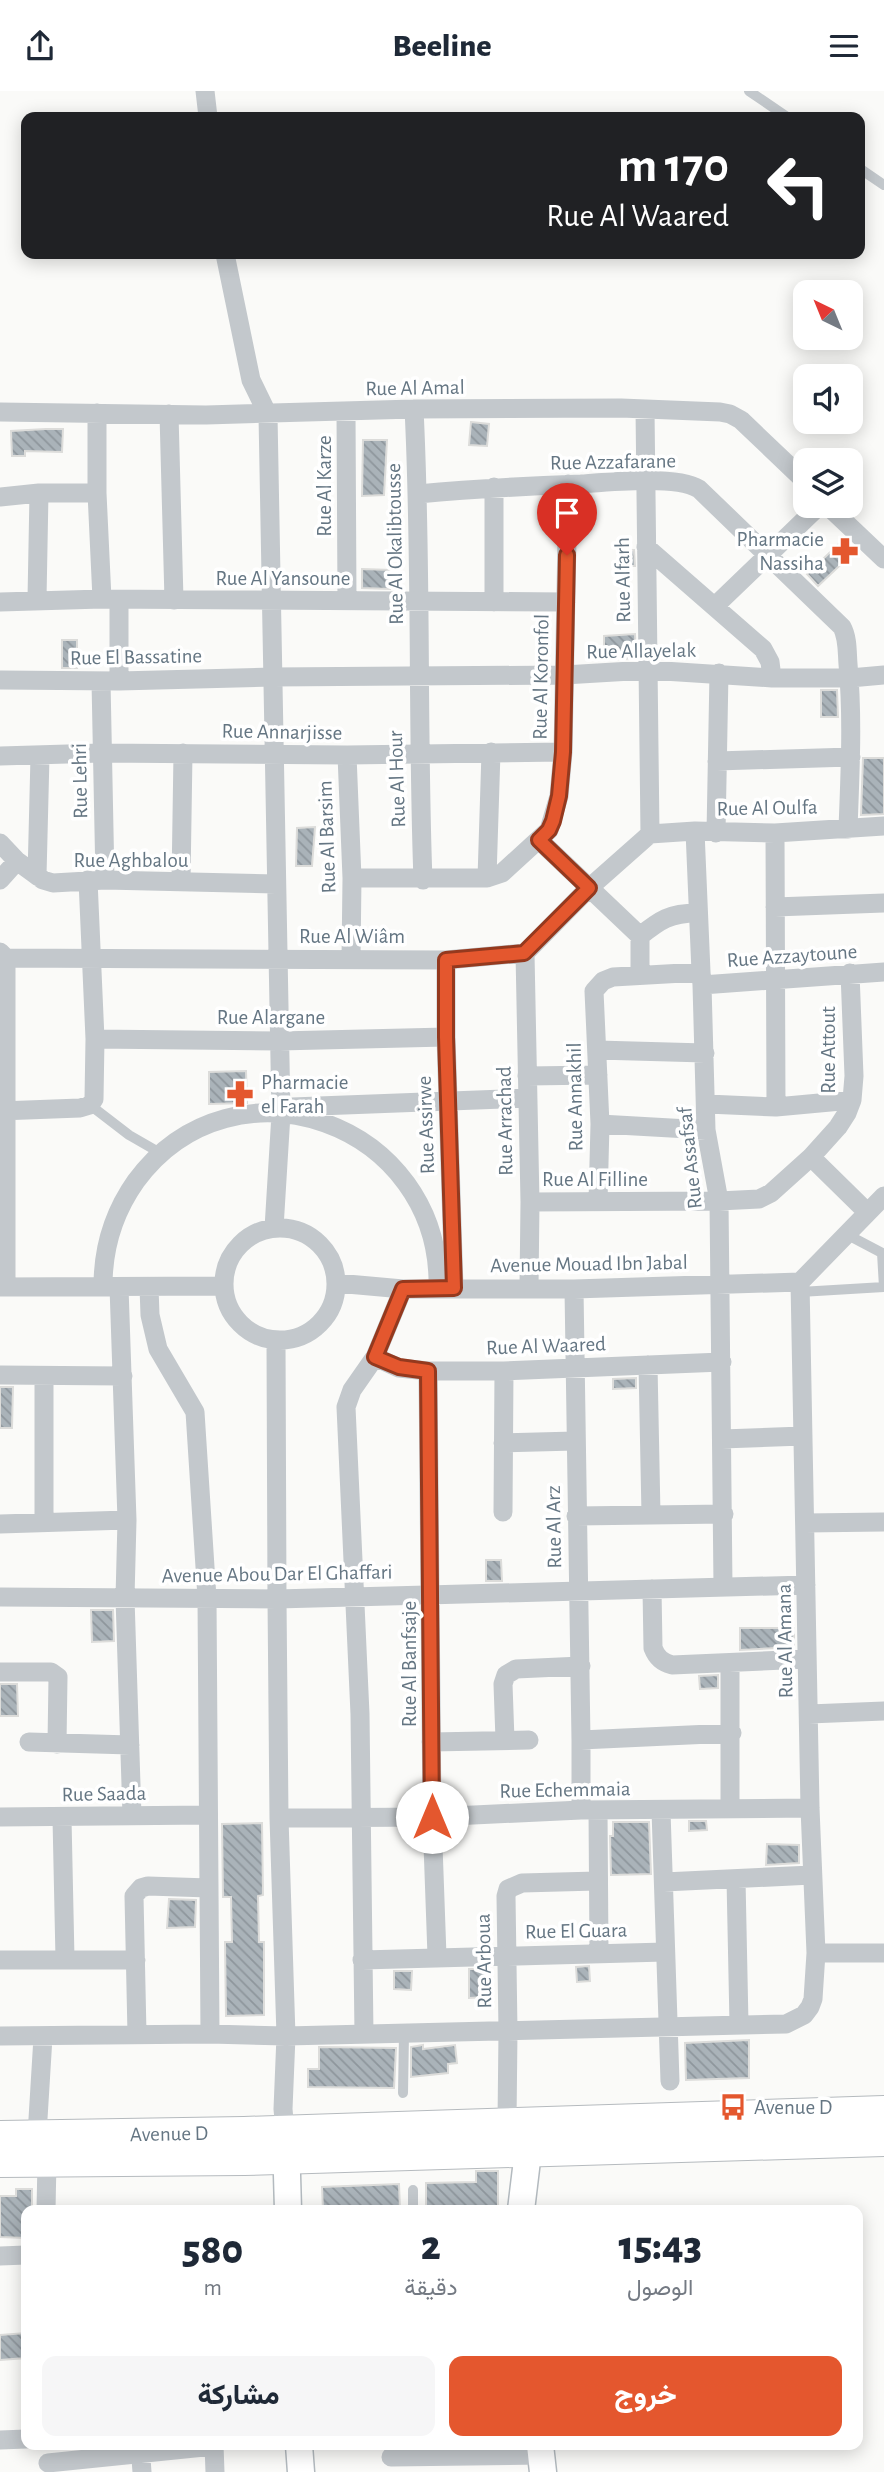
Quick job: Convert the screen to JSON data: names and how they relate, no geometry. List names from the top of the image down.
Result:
{
  "streets": {
    "main road": ["Avenue D"],
    "street": [
      "Rue Al Amal",
      "Rue Azzafarane",
      "Rue Al Karze",
      "Rue Al Okalibtousse",
      "Rue Al Yansoune",
      "Rue Alfarh",
      "Rue Allayelak",
      "Rue El Bassatine",
      "Rue Al Koronfol",
      "Rue Annarjisse",
      "Rue Al Hour",
      "Rue Lehri",
      "Rue Al Oulfa",
      "Rue Al Barsim",
      "Rue Aghbalou",
      "Rue Al Wiâm",
      "Rue Azzaytoune",
      "Rue Alargane",
      "Rue Attout",
      "Rue Annakhil",
      "Rue Arrachad",
      "Rue Assirwe",
      "Rue Assafsaf",
      "Rue Al Filline",
      "Avenue Mouad Ibn Jabal",
      "Rue Al Waared",
      "Rue Al Arz",
      "Avenue Abou Dar El Ghaffari",
      "Rue Al Amana",
      "Rue Al Banfsaje",
      "Rue Echemmaia",
      "Rue Saada",
      "Rue El Guara",
      "Rue Arboua"
    ]
  },
  "crossings": [
    ["Rue Al Amal", "Rue Al Karze"],
    ["Rue Al Amal", "Rue Al Okalibtousse"],
    ["Rue Al Amal", "Rue Alfarh"],
    ["Rue Al Amal", "Rue Lehri"],
    ["Rue Azzafarane", "Rue Al Okalibtousse"],
    ["Rue Azzafarane", "Rue Alfarh"],
    ["Rue Azzafarane", "Rue Allayelak"],
    ["Rue Azzafarane", "Rue Al Koronfol"],
    ["Rue Azzafarane", "Rue Al Oulfa"],
    ["Rue Al Karze", "Rue Al Yansoune"],
    ["Rue Al Okalibtousse", "Rue Al Yansoune"],
    ["Rue Al Okalibtousse", "Rue Allayelak"],
    ["Rue Al Okalibtousse", "Rue Al Hour"],
    ["Rue Al Yansoune", "Rue Al Koronfol"],
    ["Rue Al Yansoune", "Rue Lehri"],
    ["Rue Alfarh", "Rue Allayelak"],
    ["Rue Alfarh", "Rue Al Oulfa"],
    ["Rue Allayelak", "Rue El Bassatine"],
    ["Rue Allayelak", "Rue Al Koronfol"],
    ["Rue Allayelak", "Rue Al Hour"],
    ["Rue El Bassatine", "Rue Lehri"],
    ["Rue Al Koronfol", "Rue Annarjisse"],
    ["Rue Annarjisse", "Rue Al Hour"],
    ["Rue Annarjisse", "Rue Lehri"],
    ["Rue Annarjisse", "Rue Al Barsim"],
    ["Rue Lehri", "Rue Aghbalou"],
    ["Rue Lehri", "Rue Al Wiâm"],
    ["Rue Lehri", "Rue Alargane"],
    ["Rue Al Oulfa", "Rue Assafsaf"],
    ["Rue Al Barsim", "Rue Al Wiâm"],
    ["Rue Al Wiâm", "Rue Arrachad"],
    ["Rue Al Wiâm", "Rue Assirwe"],
    ["Rue Azzaytoune", "Rue Attout"],
    ["Rue Azzaytoune", "Rue Annakhil"],
    ["Rue Azzaytoune", "Rue Assafsaf"],
    ["Rue Alargane", "Rue Assirwe"],
    ["Rue Attout", "Rue Al Filline"],
    ["Rue Annakhil", "Rue Al Filline"],
    ["Rue Arrachad", "Rue Al Filline"],
    ["Rue Arrachad", "Avenue Mouad Ibn Jabal"],
    ["Rue Assirwe", "Avenue Mouad Ibn Jabal"],
    ["Rue Assafsaf", "Rue Al Filline"],
    ["Rue Assafsaf", "Avenue Mouad Ibn Jabal"],
    ["Avenue Mouad Ibn Jabal", "Rue Al Arz"],
    ["Avenue Mouad Ibn Jabal", "Rue Al Amana"],
    ["Rue Al Waared", "Rue Al Arz"],
    ["Rue Al Waared", "Rue Al Banfsaje"],
    ["Rue Al Arz", "Avenue Abou Dar El Ghaffari"],
    ["Rue Al Arz", "Rue Echemmaia"],
    ["Rue Al Arz", "Rue El Guara"],
    ["Rue Al Arz", "Rue Arboua"],
    ["Avenue Abou Dar El Ghaffari", "Rue Al Amana"],
    ["Avenue Abou Dar El Ghaffari", "Rue Al Banfsaje"],
    ["Rue Al Amana", "Rue Echemmaia"],
    ["Rue Al Banfsaje", "Rue Echemmaia"],
    ["Rue Al Banfsaje", "Rue El Guara"],
    ["Rue El Guara", "Rue Arboua"],
    ["Rue Arboua", "Avenue D"]
  ],
  "places": {
    "pharmacy": ["Pharmacie Nassiha", "Pharmacie el Farah"],
    "bus stop": ["Avenue D"]
  },
  "north": "top left",
  "page": {
    "header": "Beeline",
    "turn": ["170 m", "Rue Al Waared"],
    "eta": [
      "15:43",
      "الوصول",
      "2",
      "دقيقة",
      "580",
      "m"
    ],
    "buttons": ["خروج", "مشاركة"]
  }
}
